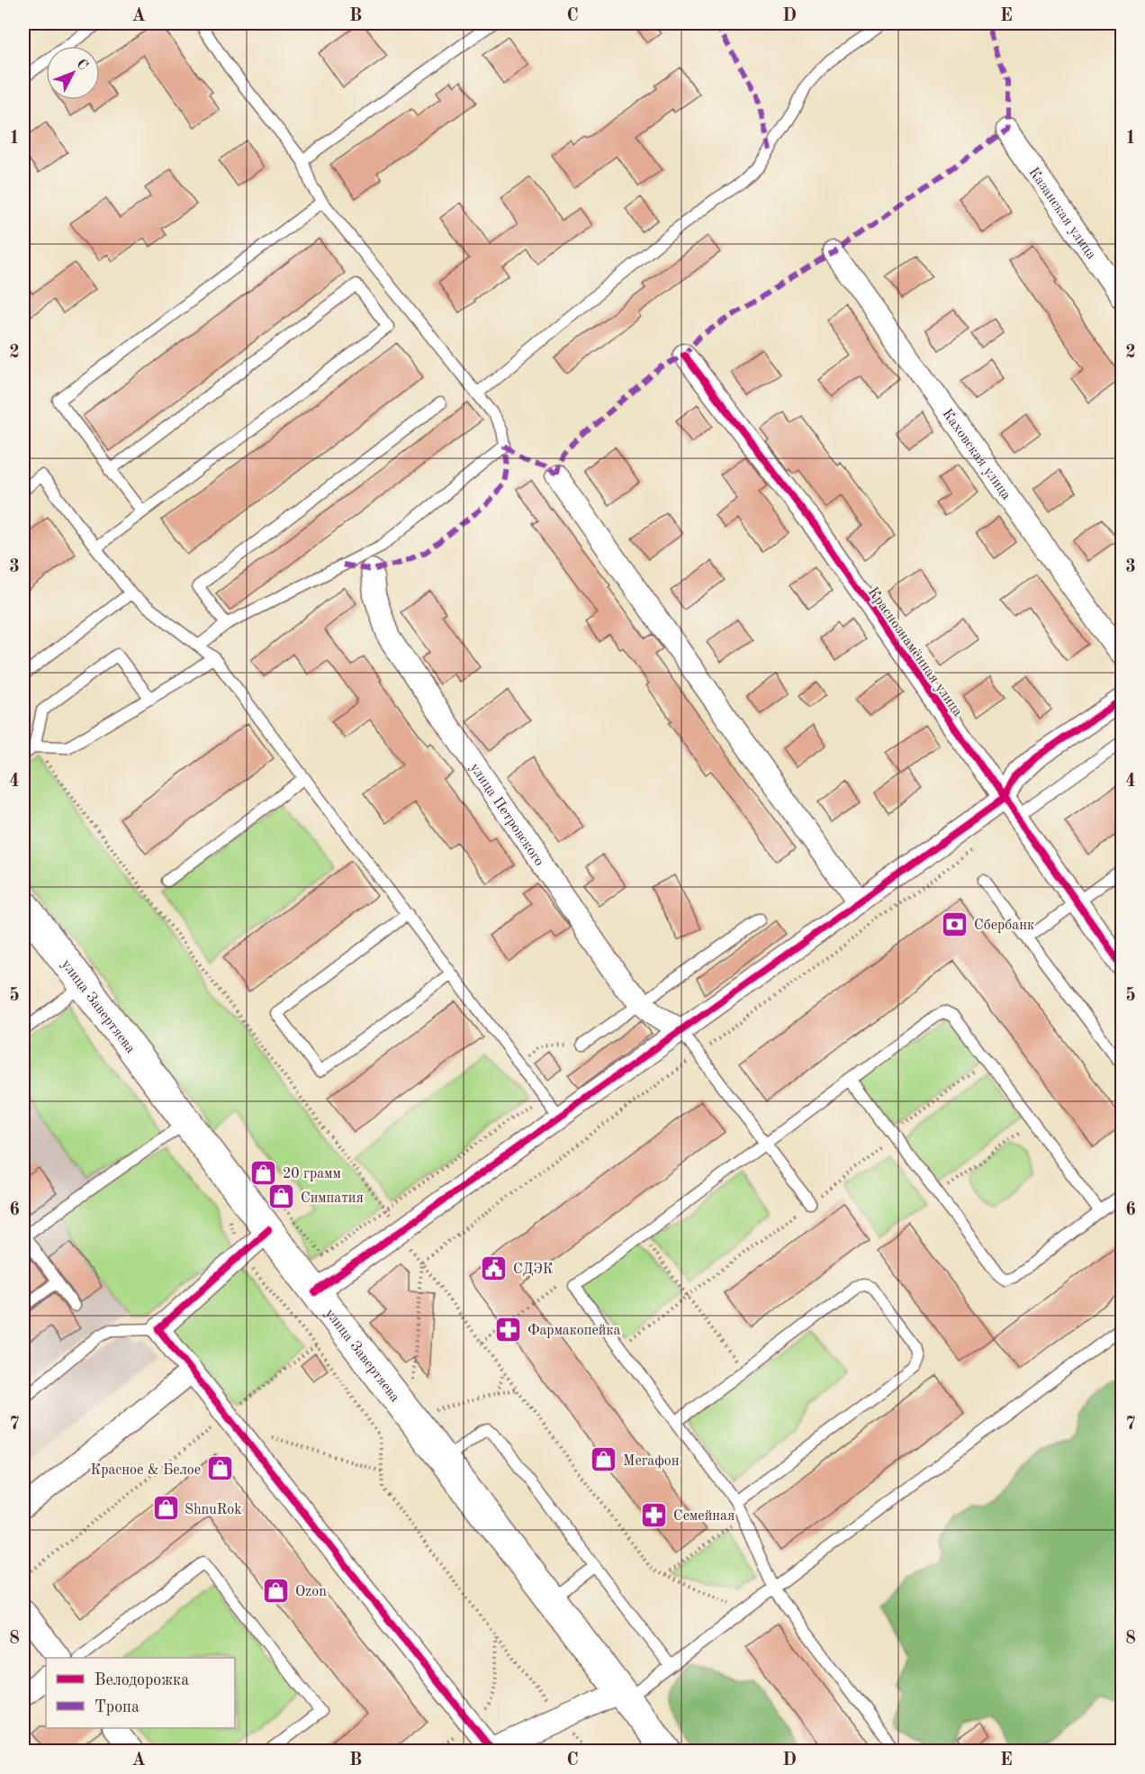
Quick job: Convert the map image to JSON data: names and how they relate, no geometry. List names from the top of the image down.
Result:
{
  "streets": {
    "main road": ["улица Завертяева"],
    "street": [
      "Казанская улица",
      "Каховская улица",
      "Краснознамённая улица",
      "улица Петровского"
    ]
  },
  "places": {
    "bank": ["Сбербанк"],
    "shop": [
      "20 грамм",
      "Симпатия",
      "Мегафон",
      "Красное & Белое",
      "ShnuRok",
      "Ozon"
    ],
    "public building": ["СДЭК"],
    "pharmacy": ["Фармакопейка", "Семейная"]
  },
  "legend": ["Велодорожка", "Тропа"],
  "north": "top right",
  "grid": {
    "columns": [
      "A",
      "B",
      "C",
      "D",
      "E"
    ],
    "rows": [
      "1",
      "2",
      "3",
      "4",
      "5",
      "6",
      "7",
      "8"
    ]
  }
}
